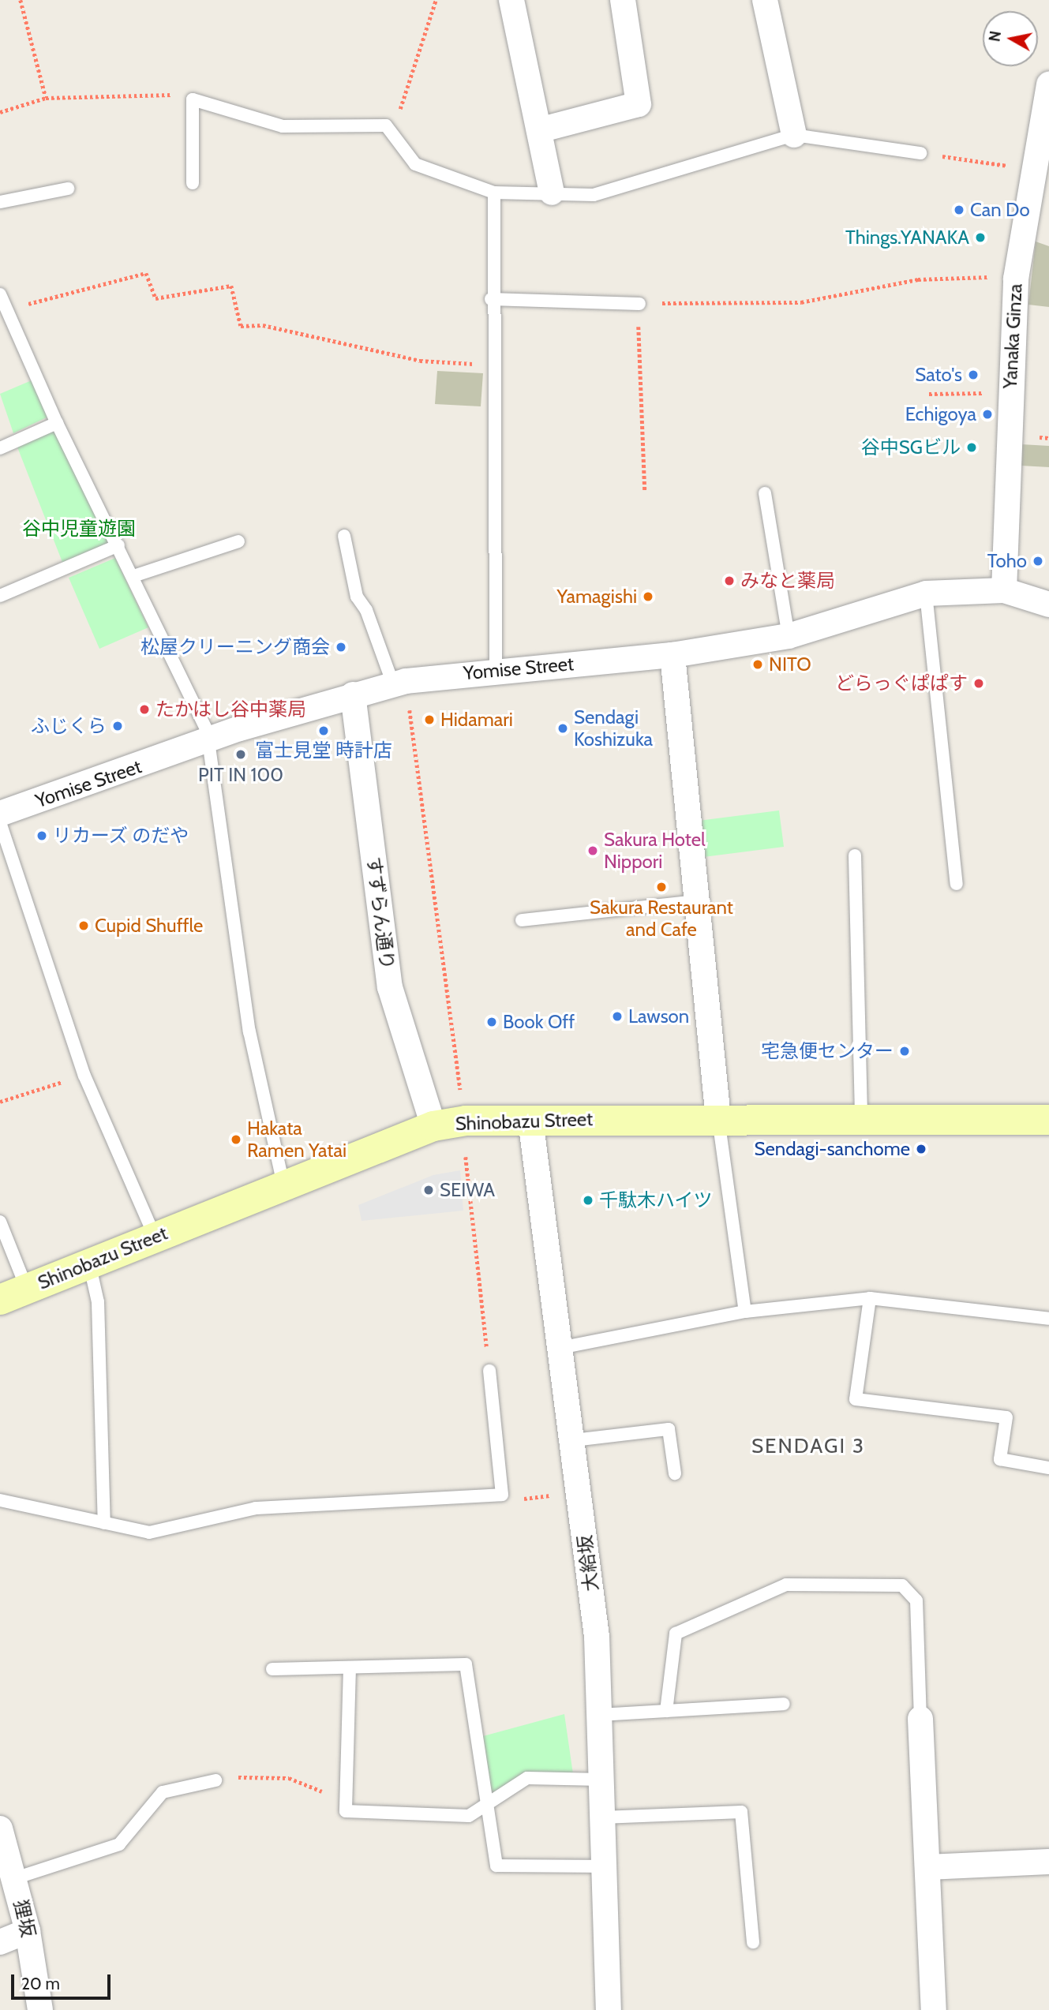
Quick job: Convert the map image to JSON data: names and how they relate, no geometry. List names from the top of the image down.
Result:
{
  "streets": {
    "main road": ["Shinobazu Street"],
    "street": [
      "Yanaka Ginza",
      "Yomise Street",
      "すずらん通り",
      "大給坂",
      "狸坂"
    ]
  },
  "crossings": [
    ["Yanaka Ginza", "Yomise Street"],
    ["Yomise Street", "すずらん通り"],
    ["すずらん通り", "Shinobazu Street"],
    ["Shinobazu Street", "大給坂"]
  ],
  "districts": ["SENDAGI 3"],
  "parks": ["谷中児童遊園"],
  "places": [
    "Can Do",
    "Things.YANAKA",
    "Sato's",
    "Echigoya",
    "谷中SGビル",
    "Toho",
    "みなと薬局",
    "Yamagishi",
    "松屋クリーニング商会",
    "NITO",
    "どらっぐぱぱす",
    "たかはし谷中薬局",
    "Hidamari",
    "ふじくら",
    "Sendagi Koshizuka",
    "富士見堂 時計店",
    "PIT IN 100",
    "リカーズ のだや",
    "Sakura Hotel Nippori",
    "Sakura Restaurant and Cafe",
    "Cupid Shuffle",
    "Lawson",
    "Book Off",
    "宅急便センター",
    "Hakata Ramen Yatai",
    "Sendagi-sanchome",
    "SEIWA",
    "千駄木ハイツ"
  ],
  "scale_bar": "20 m",
  "north": "left"
}
